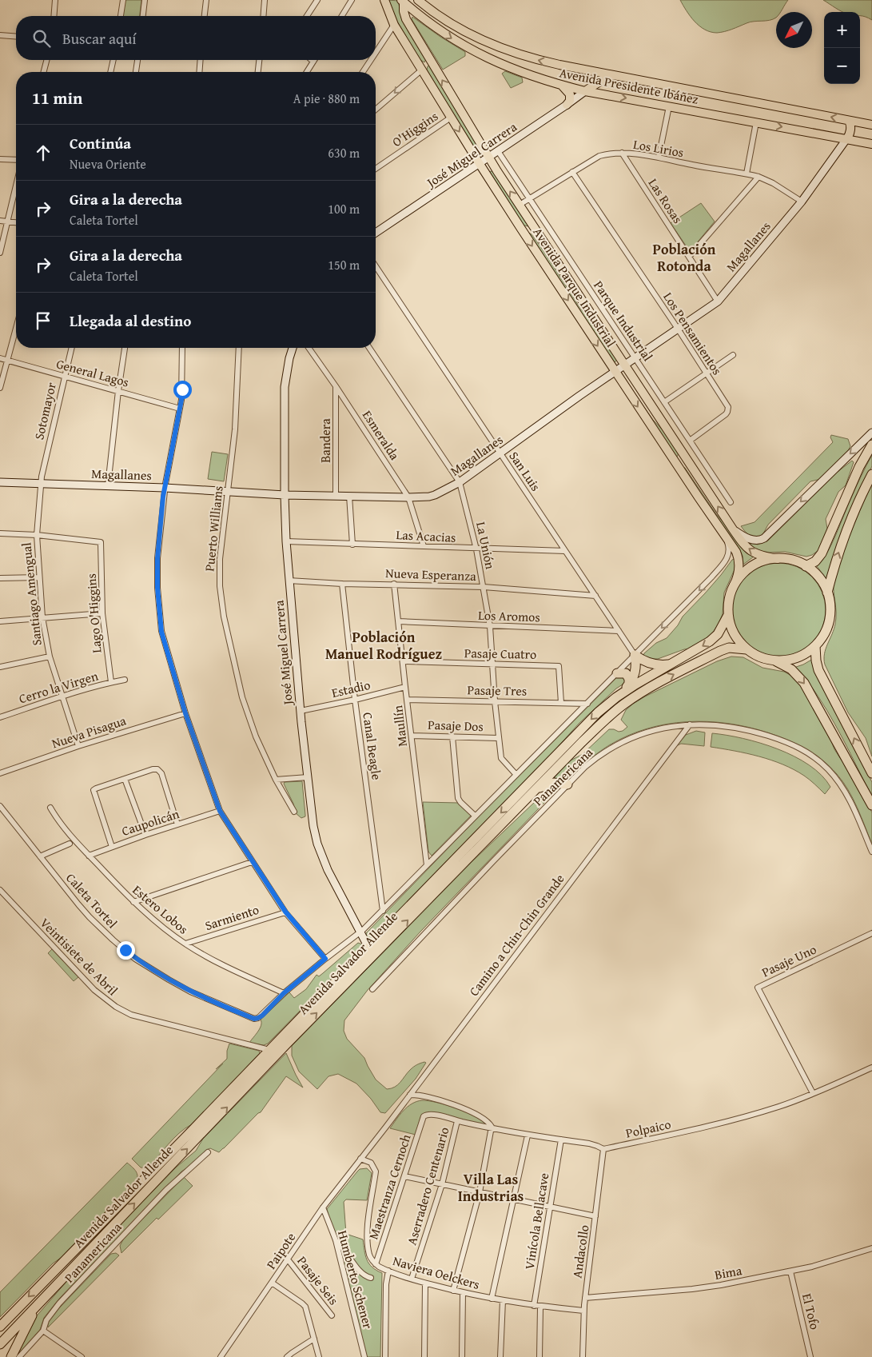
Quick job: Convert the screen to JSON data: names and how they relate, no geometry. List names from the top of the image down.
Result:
{
  "streets": {
    "highway": ["Avenida Salvador Allende"],
    "main road": ["Avenida Presidente Ibáñez", "Avenida Parque Industrial"],
    "street": [
      "O'Higgins",
      "Los Lirios",
      "José Miguel Carrera",
      "Las Rosas",
      "Magallanes",
      "Parque Industrial",
      "Los Pensamientos",
      "General Lagos",
      "Sotomayor",
      "Esmeralda",
      "Bandera",
      "San Luis",
      "Puerto Williams",
      "Las Acacias",
      "La Unión",
      "Nueva Esperanza",
      "Santiago Amengual",
      "Lago O'Higgins",
      "Los Aromos",
      "Pasaje Cuatro",
      "Cerro la Virgen",
      "Estadio",
      "Pasaje Tres",
      "Pasaje Dos",
      "Maullín",
      "Nueva Pisagua",
      "Canal Beagle",
      "Panamericana",
      "Caupolicán",
      "Caleta Tortel",
      "Estero Lobos",
      "Sarmiento",
      "Camino a Chin-Chin Grande",
      "Veintisiete de Abril",
      "Pasaje Uno",
      "Polpaico",
      "Aserradero Centenario",
      "Maestranza Cernoch",
      "Vinícola Bellacave",
      "Paipote",
      "Andacollo",
      "Naviera Oelckers",
      "Bima",
      "Humberto Schener",
      "Pasaje Seis",
      "El Tofo"
    ]
  },
  "crossings": [
    ["Avenida Presidente Ibáñez", "José Miguel Carrera"],
    ["Avenida Presidente Ibáñez", "Magallanes"],
    ["Avenida Presidente Ibáñez", "Avenida Parque Industrial"],
    ["O'Higgins", "Avenida Parque Industrial"],
    ["Los Lirios", "Las Rosas"],
    ["Los Lirios", "Magallanes"],
    ["Los Lirios", "Avenida Parque Industrial"],
    ["Los Lirios", "Parque Industrial"],
    ["Los Lirios", "Los Pensamientos"],
    ["José Miguel Carrera", "Magallanes"],
    ["José Miguel Carrera", "Avenida Parque Industrial"],
    ["José Miguel Carrera", "Parque Industrial"],
    ["José Miguel Carrera", "Las Acacias"],
    ["José Miguel Carrera", "Nueva Esperanza"],
    ["José Miguel Carrera", "Estadio"],
    ["José Miguel Carrera", "Avenida Salvador Allende"],
    ["Las Rosas", "Magallanes"],
    ["Magallanes", "Avenida Parque Industrial"],
    ["Magallanes", "Parque Industrial"],
    ["Magallanes", "Los Pensamientos"],
    ["Magallanes", "Sotomayor"],
    ["Magallanes", "Esmeralda"],
    ["Magallanes", "Bandera"],
    ["Magallanes", "San Luis"],
    ["Magallanes", "Puerto Williams"],
    ["Magallanes", "La Unión"],
    ["Magallanes", "Santiago Amengual"],
    ["Avenida Parque Industrial", "Avenida Salvador Allende"],
    ["Parque Industrial", "Los Pensamientos"],
    ["General Lagos", "Sotomayor"],
    ["Sotomayor", "Santiago Amengual"],
    ["Esmeralda", "Bandera"],
    ["Esmeralda", "Las Acacias"],
    ["San Luis", "Las Acacias"],
    ["San Luis", "Nueva Esperanza"],
    ["San Luis", "Los Aromos"],
    ["Las Acacias", "La Unión"],
    ["La Unión", "Nueva Esperanza"],
    ["La Unión", "Los Aromos"],
    ["La Unión", "Pasaje Cuatro"],
    ["La Unión", "Pasaje Tres"],
    ["La Unión", "Pasaje Dos"],
    ["Nueva Esperanza", "Maullín"],
    ["Nueva Esperanza", "Canal Beagle"],
    ["Santiago Amengual", "Lago O'Higgins"],
    ["Santiago Amengual", "Cerro la Virgen"],
    ["Santiago Amengual", "Nueva Pisagua"],
    ["Lago O'Higgins", "Cerro la Virgen"],
    ["Los Aromos", "Maullín"],
    ["Pasaje Cuatro", "Pasaje Tres"],
    ["Pasaje Cuatro", "Maullín"],
    ["Estadio", "Maullín"],
    ["Estadio", "Canal Beagle"],
    ["Pasaje Tres", "Maullín"],
    ["Pasaje Dos", "Maullín"],
    ["Panamericana", "Camino a Chin-Chin Grande"],
    ["Caupolicán", "Estero Lobos"],
    ["Caleta Tortel", "Estero Lobos"],
    ["Estero Lobos", "Sarmiento"],
    ["Camino a Chin-Chin Grande", "Paipote"],
    ["Camino a Chin-Chin Grande", "Naviera Oelckers"],
    ["Veintisiete de Abril", "Avenida Salvador Allende"],
    ["Pasaje Uno", "Polpaico"],
    ["Polpaico", "Andacollo"],
    ["Aserradero Centenario", "Maestranza Cernoch"],
    ["Aserradero Centenario", "Naviera Oelckers"],
    ["Maestranza Cernoch", "Naviera Oelckers"],
    ["Vinícola Bellacave", "Naviera Oelckers"],
    ["Paipote", "Naviera Oelckers"],
    ["Paipote", "Humberto Schener"],
    ["Paipote", "Pasaje Seis"],
    ["Andacollo", "Naviera Oelckers"],
    ["Andacollo", "Bima"],
    ["Bima", "El Tofo"]
  ],
  "districts": ["Población Rotonda", "Población Manuel Rodríguez", "Villa Las Industrias"],
  "north": "bottom left",
  "page": {
    "map_buttons": ["+", "−"],
    "search": "Buscar aquí",
    "heading": ["11 min", "A pie · 880 m"],
    "list": [
      ["Continúa", "Nueva Oriente", "630 m"],
      ["Gira a la derecha", "Caleta Tortel", "100 m"],
      ["Gira a la derecha", "Caleta Tortel", "150 m"],
      "Llegada al destino"
    ]
  }
}
